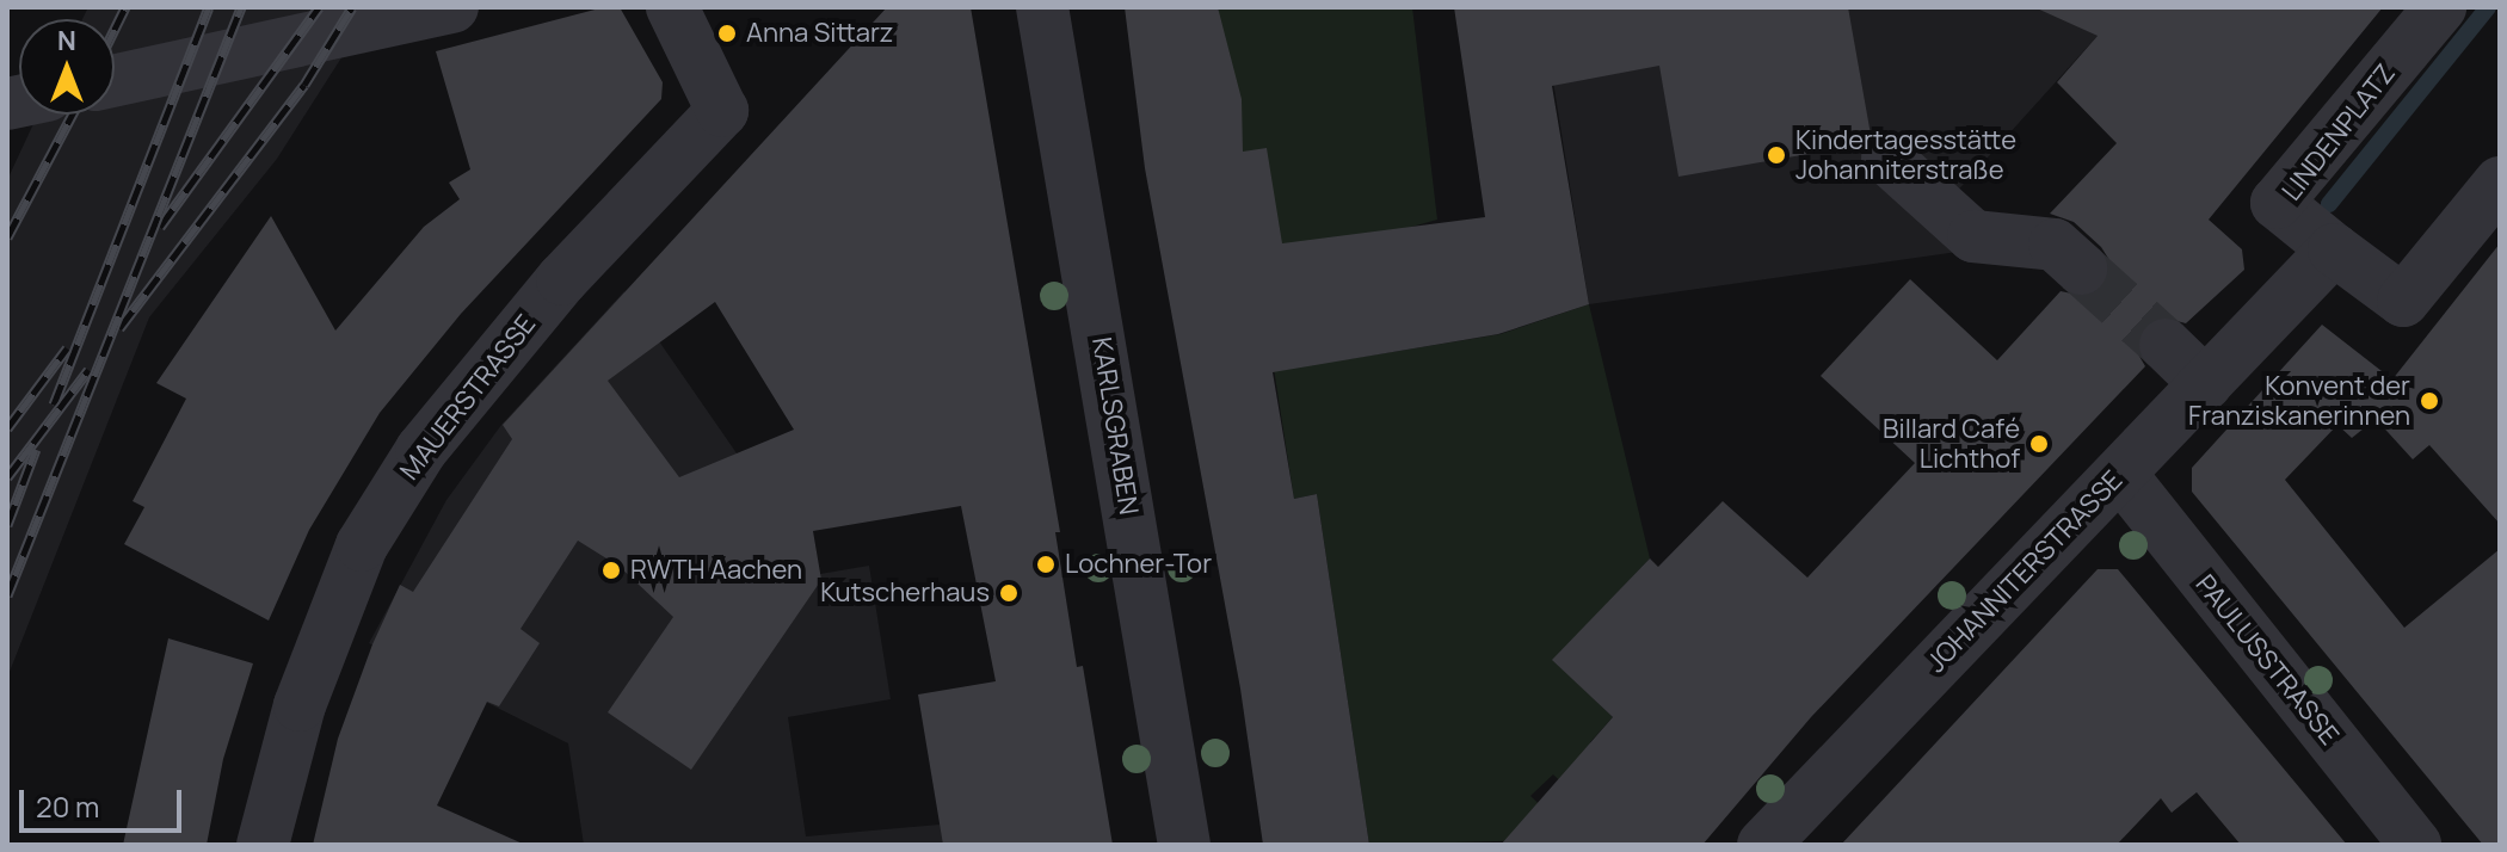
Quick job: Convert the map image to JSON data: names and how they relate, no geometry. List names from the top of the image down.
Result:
{
  "streets": {
    "street": [
      "LINDENPLATZ",
      "MAUERSTRASSE",
      "KARLSGRABEN",
      "JOHANNITERSTRASSE",
      "PAULUSSTRASSE"
    ]
  },
  "crossings": [
    ["LINDENPLATZ", "JOHANNITERSTRASSE"],
    ["JOHANNITERSTRASSE", "PAULUSSTRASSE"]
  ],
  "places": [
    "Anna Sittarz",
    "Kindertagesstätte Johanniterstraße",
    "Konvent der Franziskanerinnen",
    "Billard Café Lichthof",
    "Lochner-Tor",
    "RWTH Aachen",
    "Kutscherhaus"
  ],
  "scale_bar": "20 m",
  "north": "top"
}
